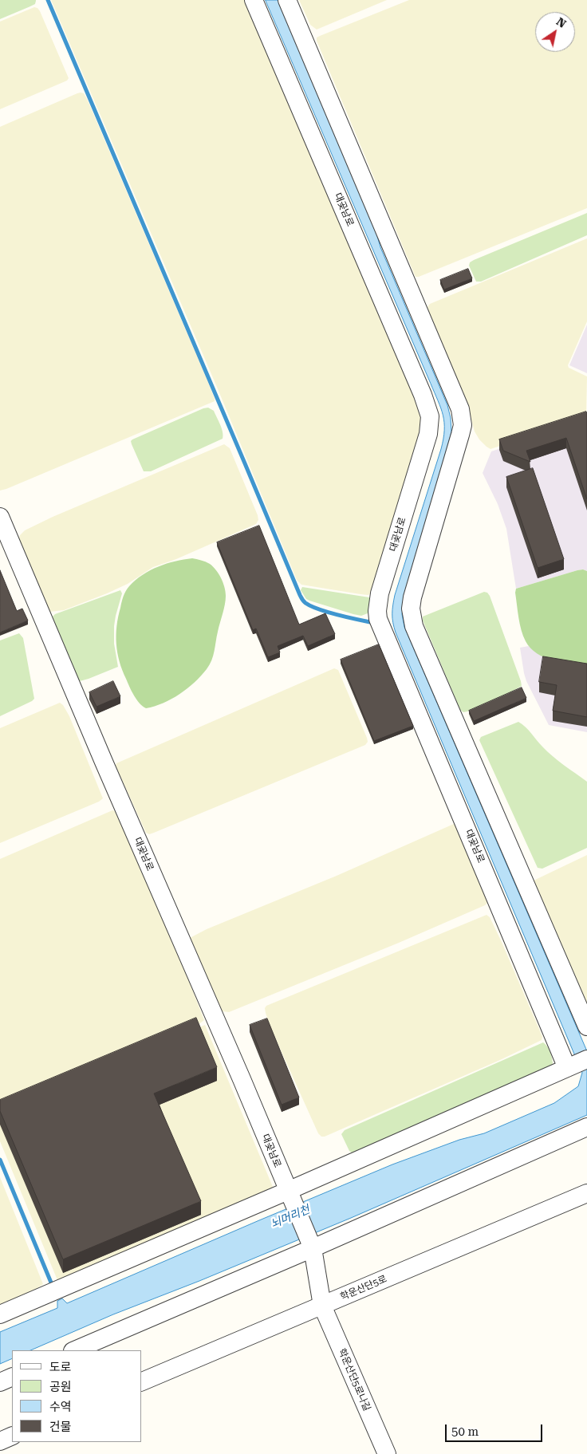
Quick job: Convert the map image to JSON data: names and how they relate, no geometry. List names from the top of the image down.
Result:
{
  "streets": {
    "street": ["대곶남로", "학운산단5로", "학운산단5로나길"]
  },
  "crossings": [
    ["대곶남로", "학운산단5로나길"],
    ["학운산단5로", "학운산단5로나길"]
  ],
  "water": ["뇌머리천"],
  "legend": [
    "도로",
    "공원",
    "수역",
    "건물"
  ],
  "scale_bar": "50 m",
  "north": "top right"
}
